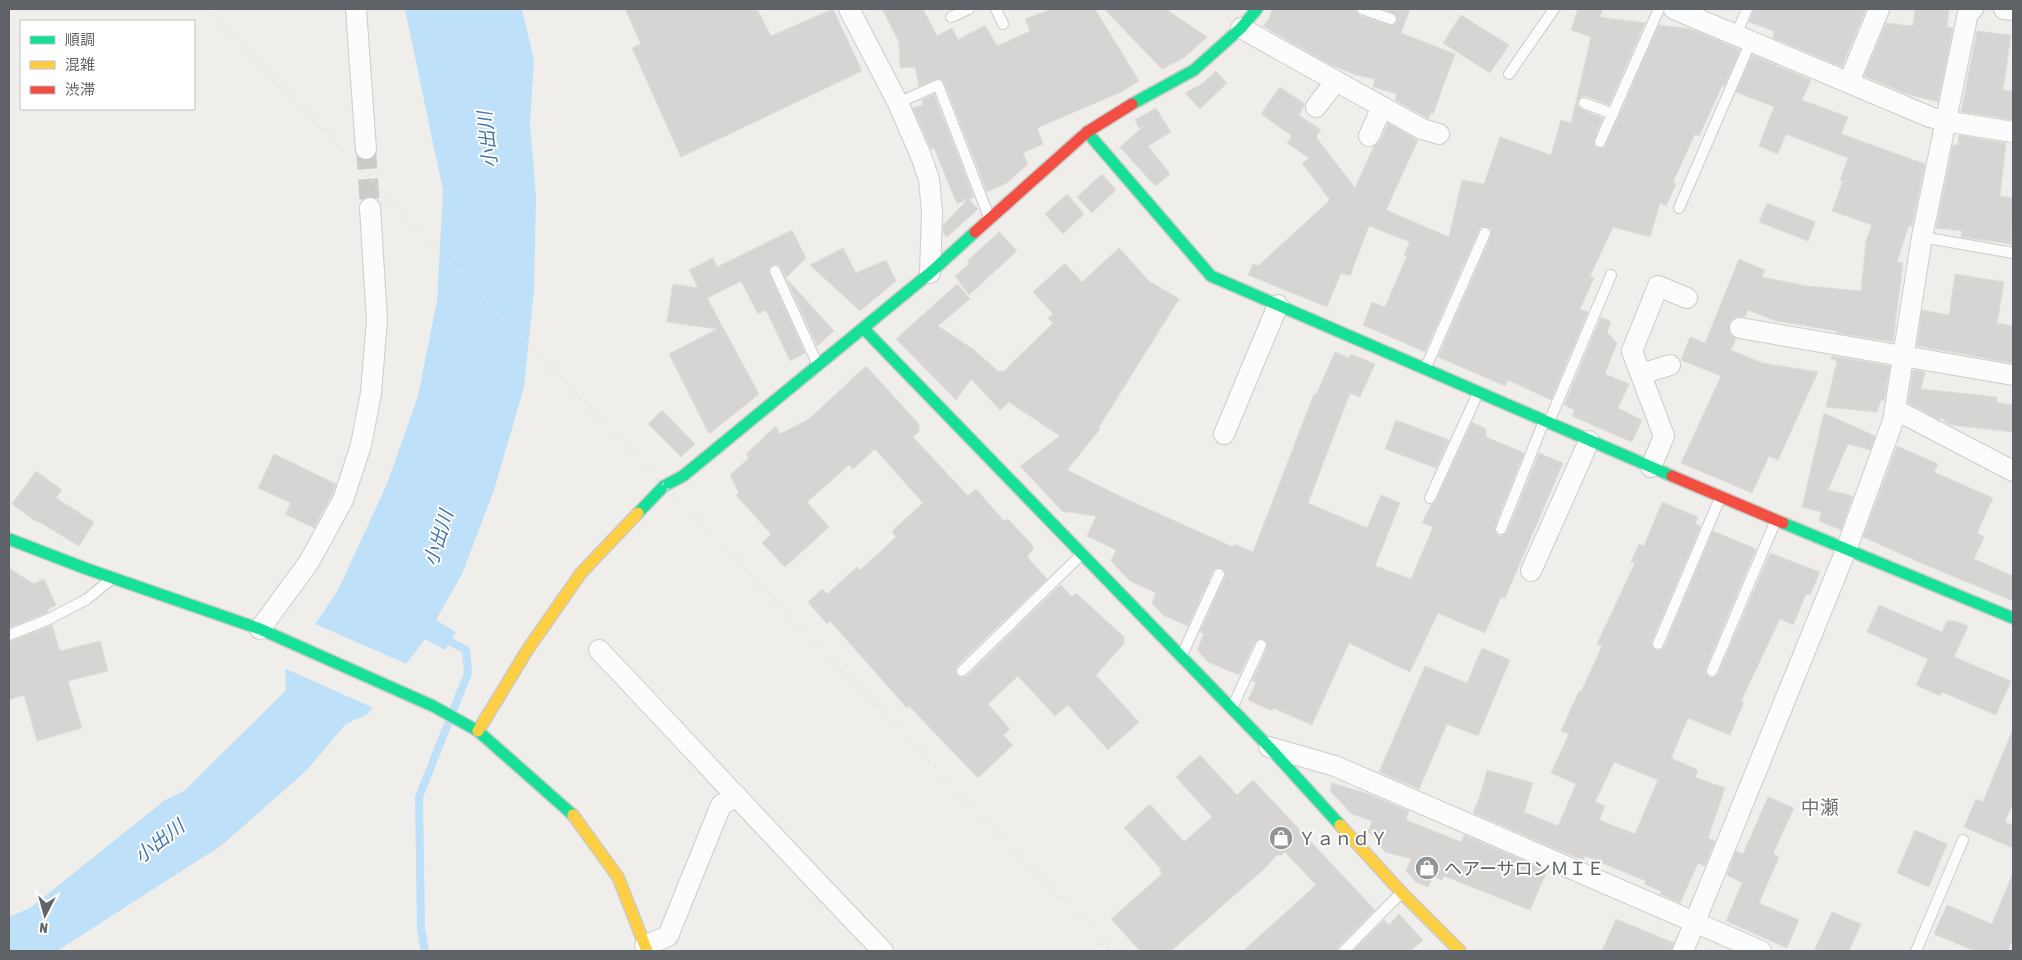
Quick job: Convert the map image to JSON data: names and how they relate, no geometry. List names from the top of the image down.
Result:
{
  "districts": ["中瀬"],
  "water": ["小出川"],
  "places": {
    "shop": ["ＹａｎｄＹ", "ヘアーサロンＭＩＥ"]
  },
  "legend": ["順調", "混雑", "渋滞"],
  "north": "bottom"
}
